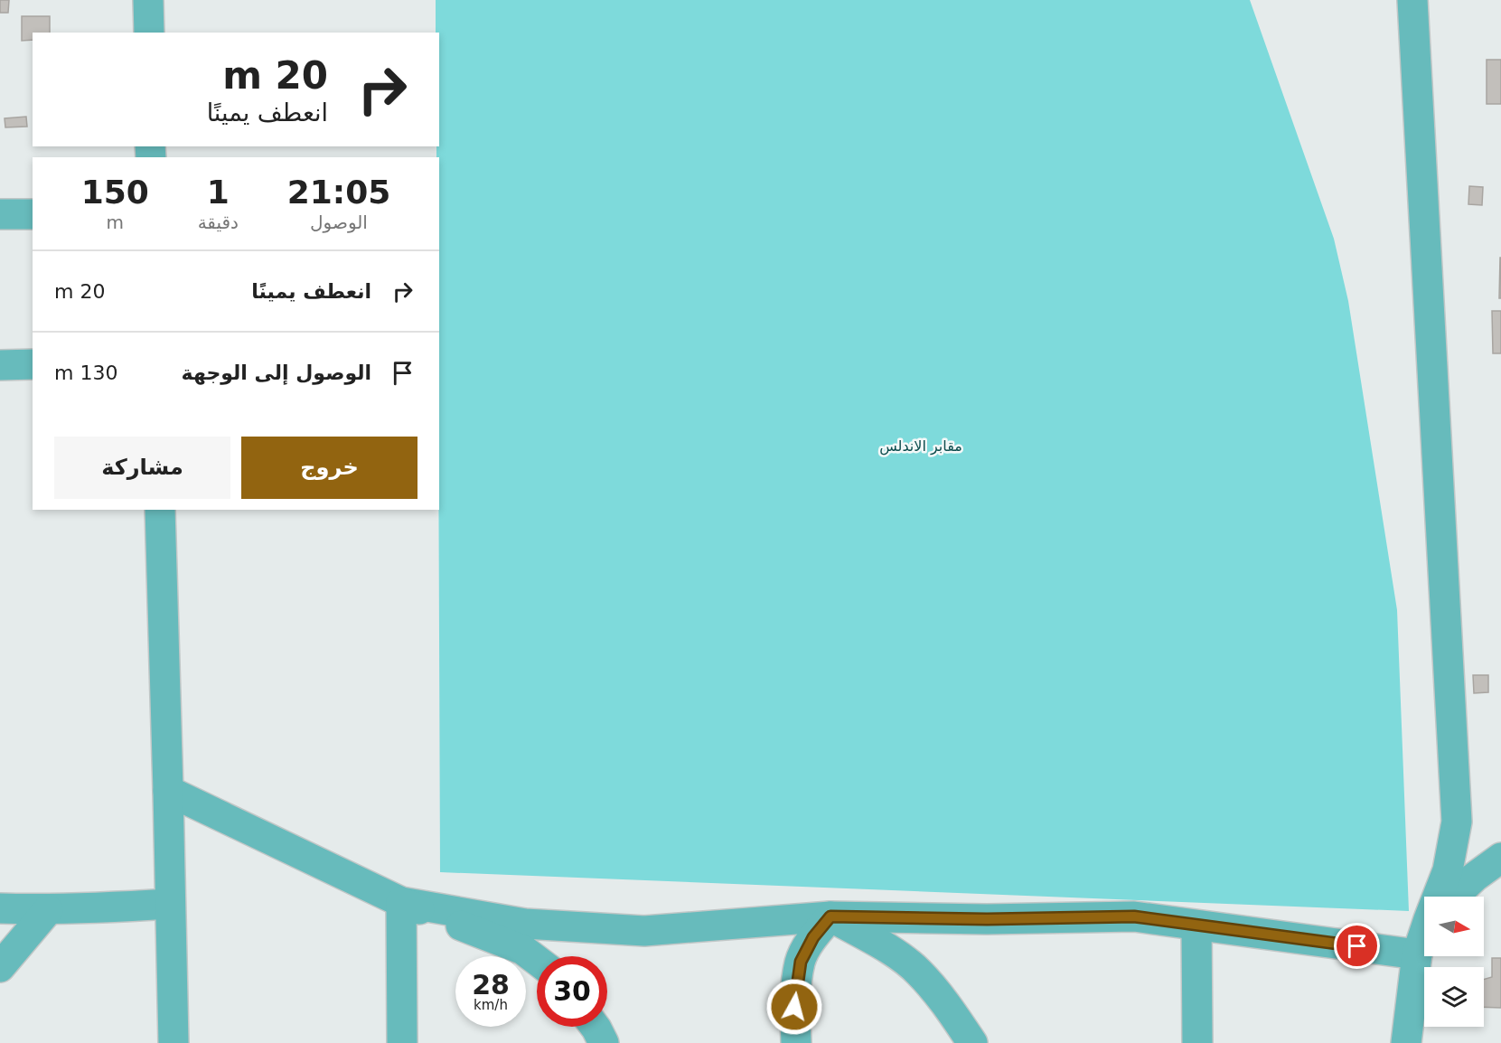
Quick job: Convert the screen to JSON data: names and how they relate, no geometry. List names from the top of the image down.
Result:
{
  "parks": ["مقابر الاندلس"],
  "north": "right",
  "page": {
    "turn": ["20 m", "انعطف يمينًا"],
    "eta": [
      "21:05",
      "الوصول",
      "1",
      "دقيقة",
      "150",
      "m"
    ],
    "list": [
      {
        "name": "انعطف يمينًا",
        "value": "20 m"
      },
      {
        "name": "الوصول إلى الوجهة",
        "value": "130 m"
      }
    ],
    "buttons": ["خروج", "مشاركة"],
    "speed": "28 km/h",
    "limit": "30"
  }
}
